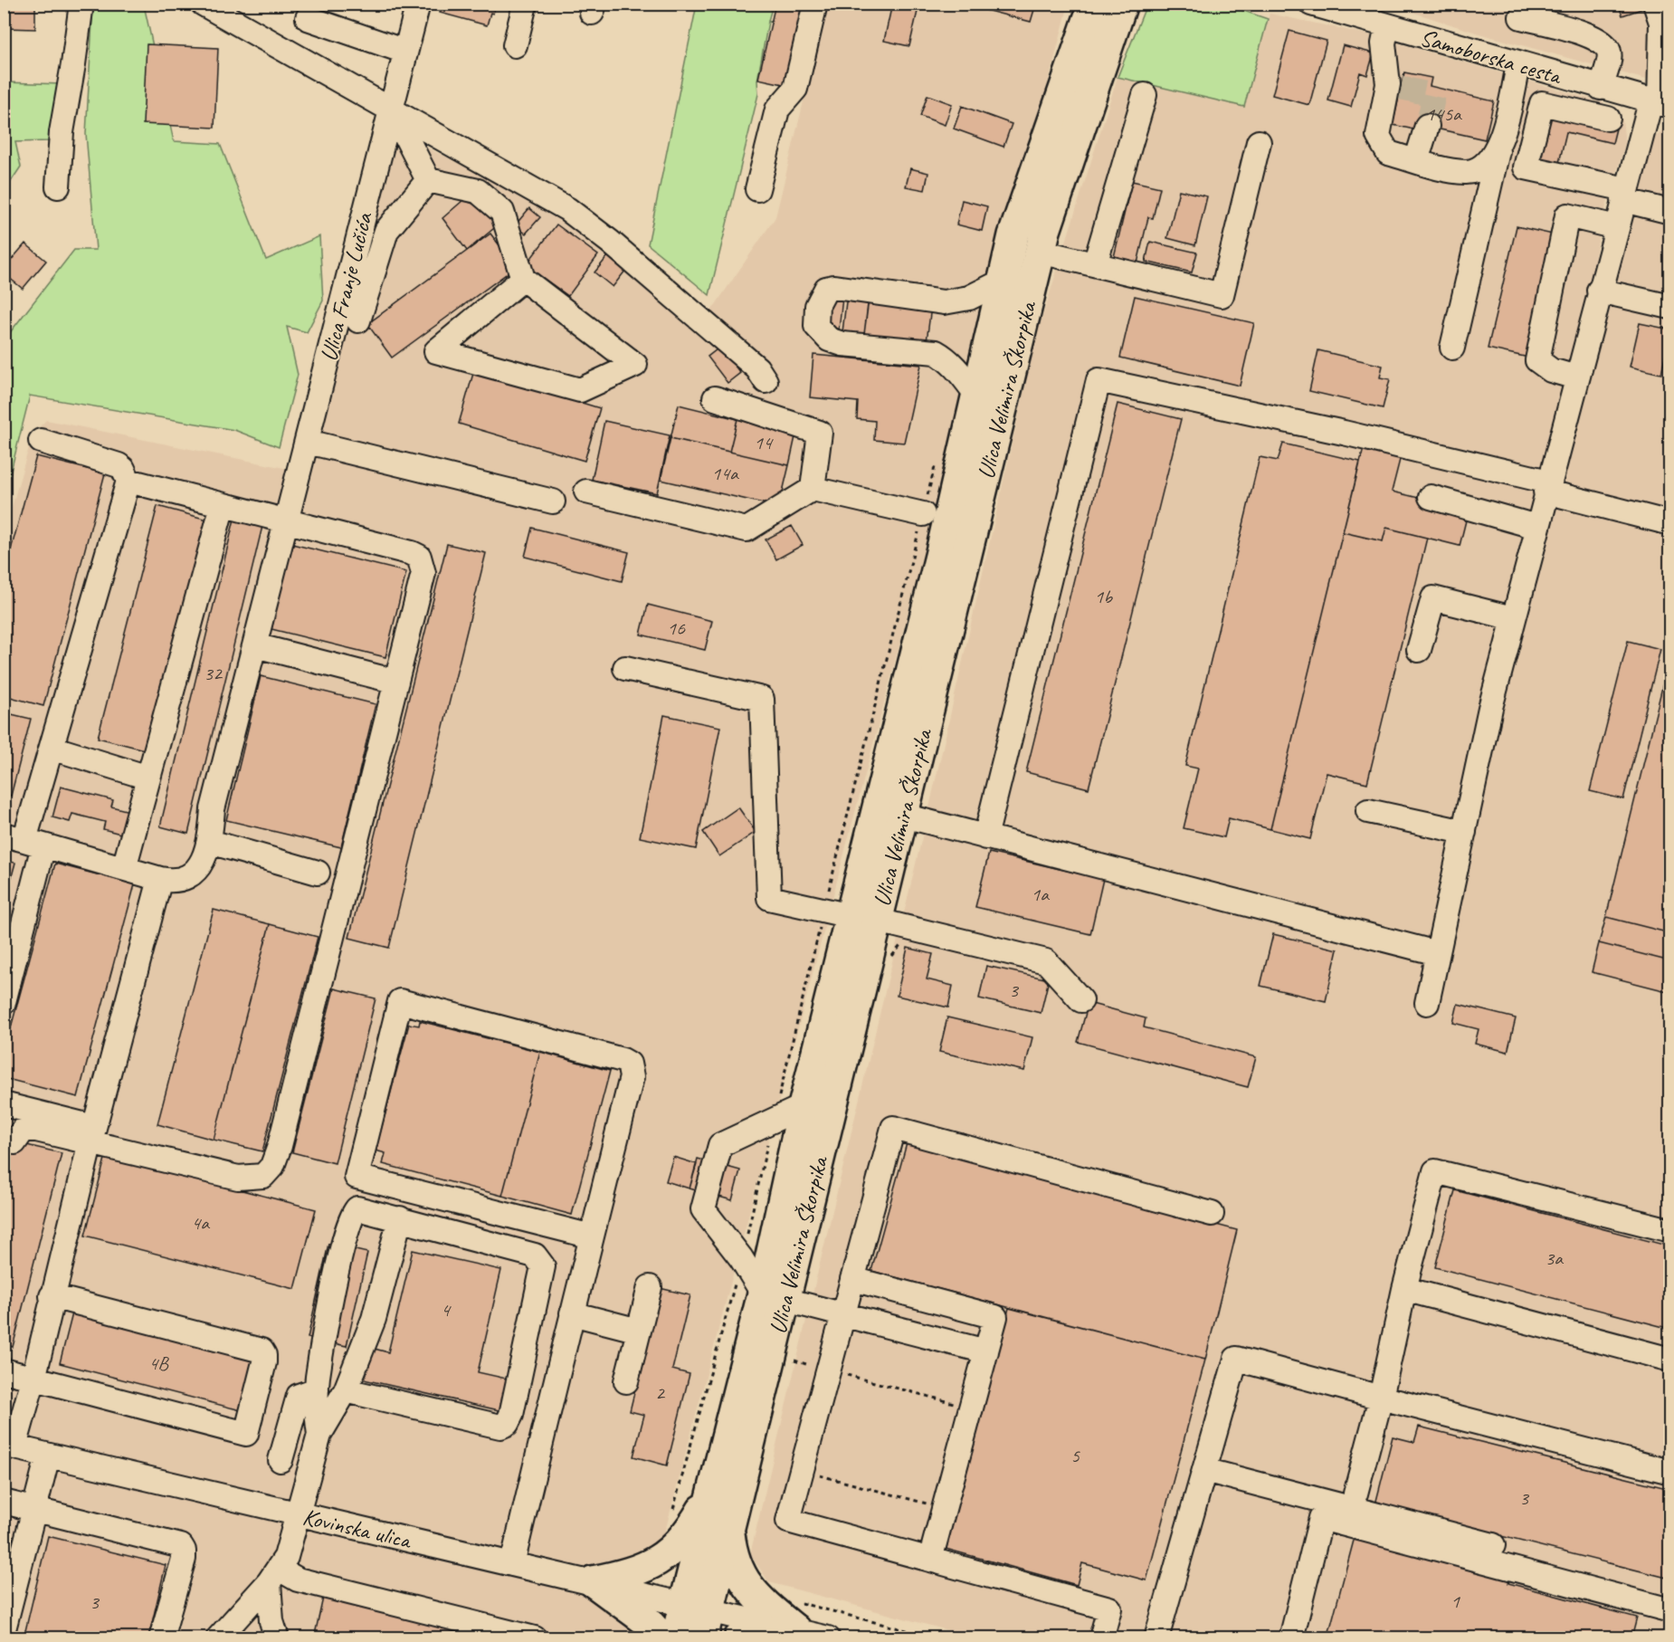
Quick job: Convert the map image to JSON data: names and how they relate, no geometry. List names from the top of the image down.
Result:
{
  "streets": {
    "main road": ["Ulica Velimira Škorpika"],
    "street": ["Samoborska cesta", "Ulica Franje Lučića", "Kovinska ulica"]
  },
  "crossings": [
    ["Ulica Velimira Škorpika", "Kovinska ulica"]
  ],
  "house_numbers": [
    "145a",
    "14",
    "14a",
    "1b",
    "16",
    "32",
    "1a",
    "3",
    "4a",
    "3a",
    "4",
    "4B",
    "2",
    "5",
    "3",
    "1",
    "3"
  ]
}
